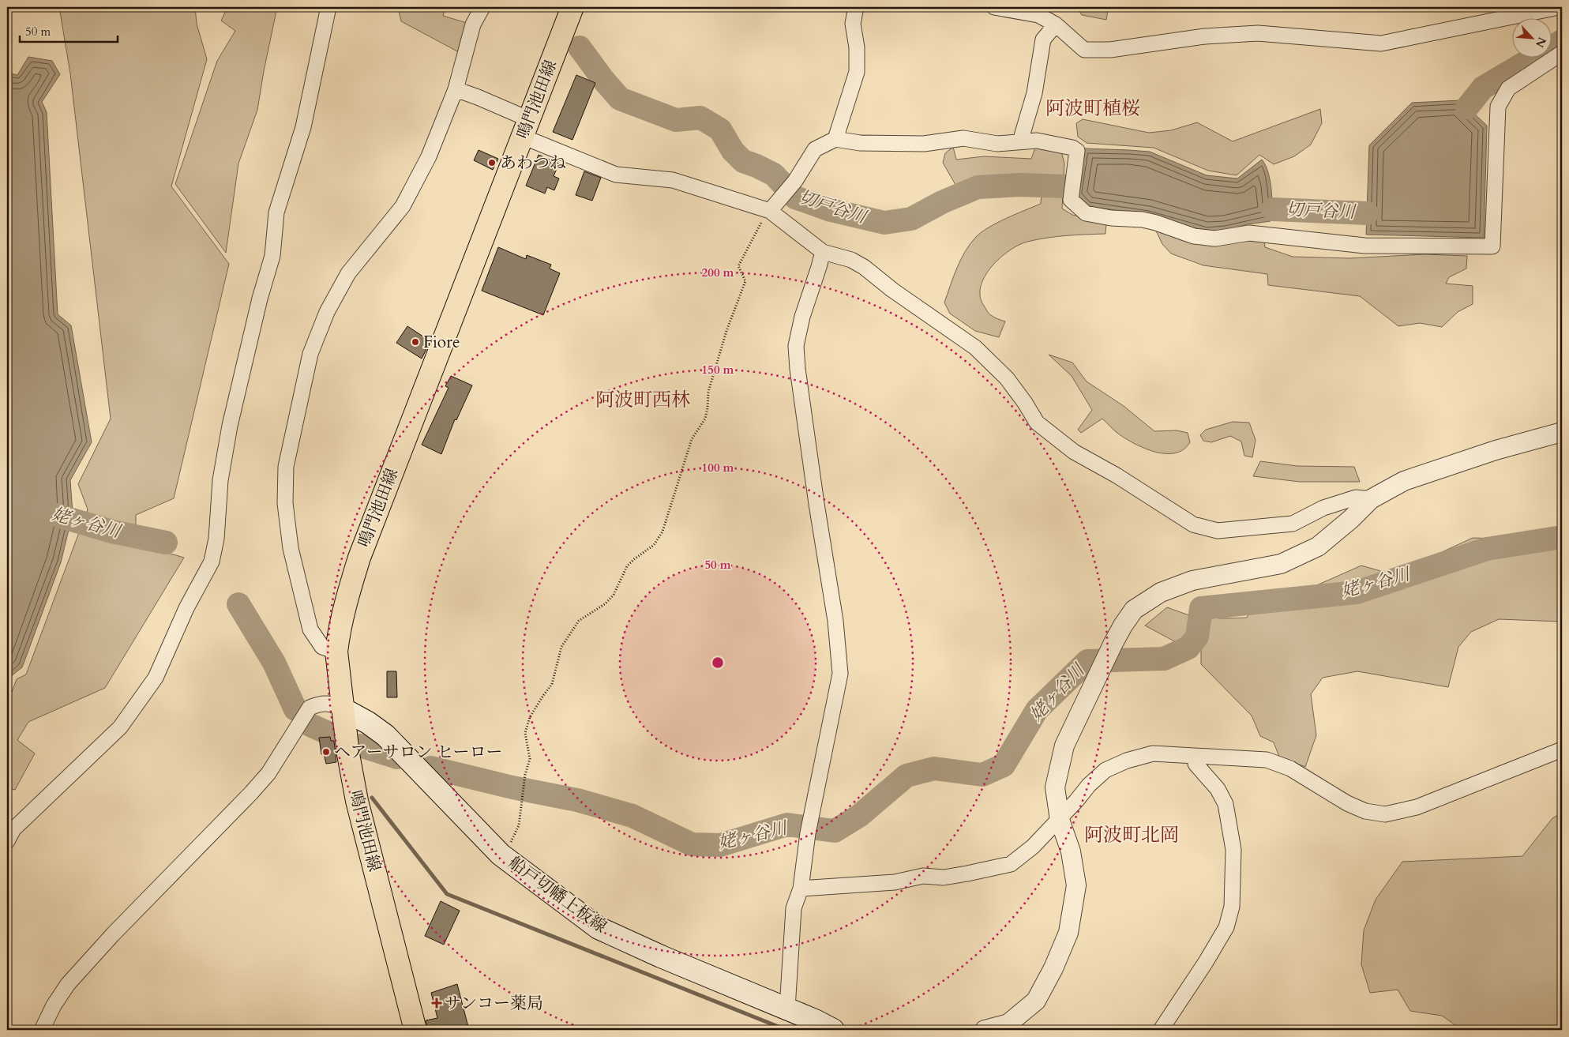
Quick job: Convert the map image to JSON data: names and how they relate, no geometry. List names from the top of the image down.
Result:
{
  "streets": {
    "main road": ["鳴門池田線", "船戸切幡上板線"]
  },
  "crossings": [
    ["鳴門池田線", "船戸切幡上板線"]
  ],
  "districts": ["阿波町植桜", "阿波町西林", "阿波町北岡"],
  "water": ["切戸谷川", "姥ヶ谷川"],
  "places": {
    "other": ["あわつね", "Fiore", "ヘアーサロン ヒーロー"],
    "health": ["サンコー薬局"]
  },
  "scale_bar": "50 m",
  "north": "bottom right",
  "rings": [
    "200 m",
    "150 m",
    "100 m",
    "50 m"
  ]
}
